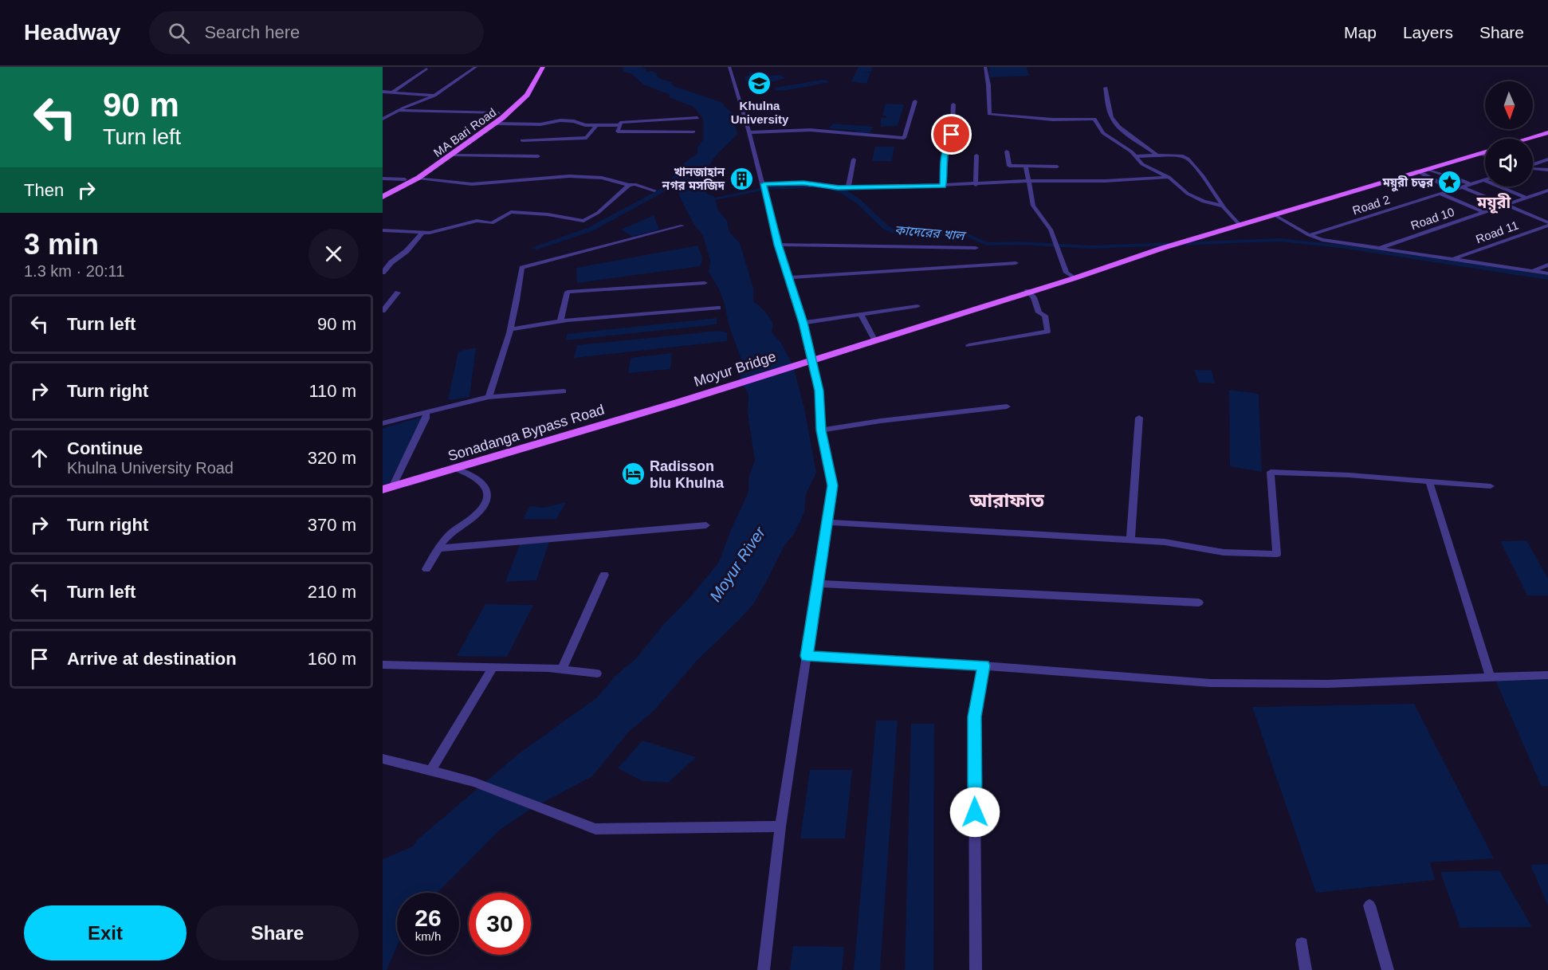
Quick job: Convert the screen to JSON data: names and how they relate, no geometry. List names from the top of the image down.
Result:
{
  "streets": {
    "main road": ["MA Bari Road", "Moyur Bridge", "Sonadanga Bypass Road"],
    "street": ["Road 2", "Road 10", "Road 11"]
  },
  "crossings": [
    ["Moyur Bridge", "Sonadanga Bypass Road"]
  ],
  "districts": ["ময়ূরী", "আরাফাত"],
  "water": ["কাদেরের খাল", "Moyur River"],
  "places": {
    "school or university": ["Khulna University"],
    "building": ["খানজাহান নগর মসজিদ"],
    "place": ["ময়ুরী চত্বর"],
    "hotel": ["Radisson blu Khulna"]
  },
  "north": "bottom",
  "page": {
    "header": "Headway",
    "search": "Search here",
    "nav": ["Map", "Layers", "Share"],
    "turn": ["90 m", "Turn left"],
    "then": "Then",
    "heading": ["3 min", "1.3 km · 20:11"],
    "list": [
      {
        "name": "Turn left",
        "value": "90 m"
      },
      {
        "name": "Turn right",
        "value": "110 m"
      },
      {
        "name": "Continue",
        "note": "Khulna University Road",
        "value": "320 m"
      },
      {
        "name": "Turn right",
        "value": "370 m"
      },
      {
        "name": "Turn left",
        "value": "210 m"
      },
      {
        "name": "Arrive at destination",
        "value": "160 m"
      }
    ],
    "speed": "26 km/h",
    "limit": "30",
    "buttons": ["Exit", "Share"]
  }
}
